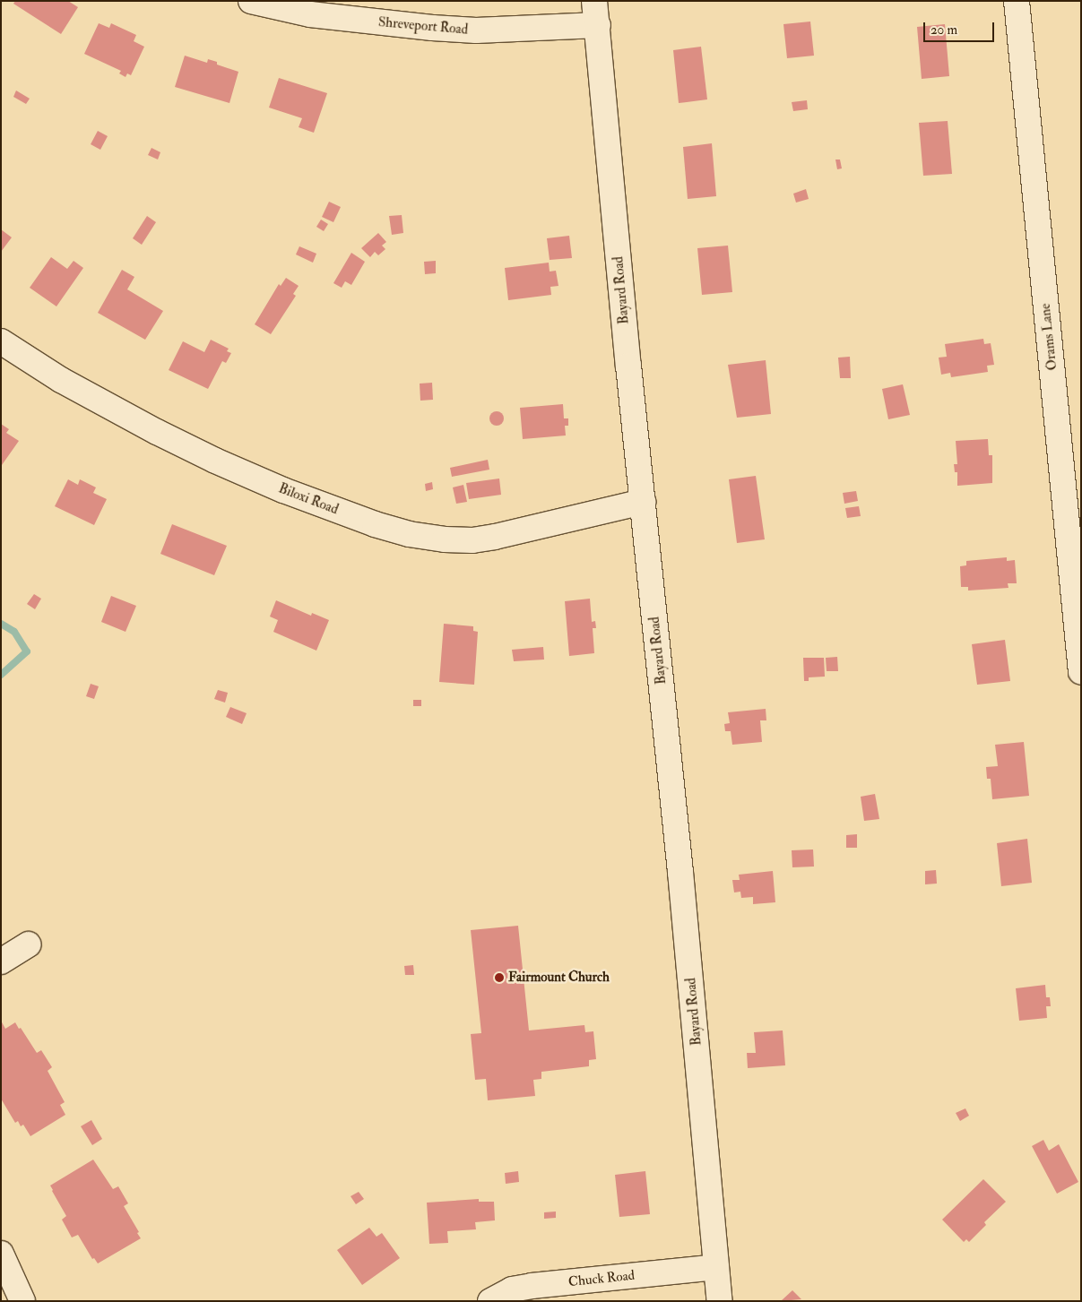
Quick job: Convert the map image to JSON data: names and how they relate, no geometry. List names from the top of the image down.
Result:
{
  "streets": {
    "street": [
      "Shreveport Road",
      "Bayard Road",
      "Orams Lane",
      "Biloxi Road",
      "Chuck Road"
    ]
  },
  "crossings": [
    ["Shreveport Road", "Bayard Road"],
    ["Bayard Road", "Biloxi Road"],
    ["Bayard Road", "Chuck Road"]
  ],
  "places": ["Fairmount Church"],
  "scale_bar": "20 m"
}
